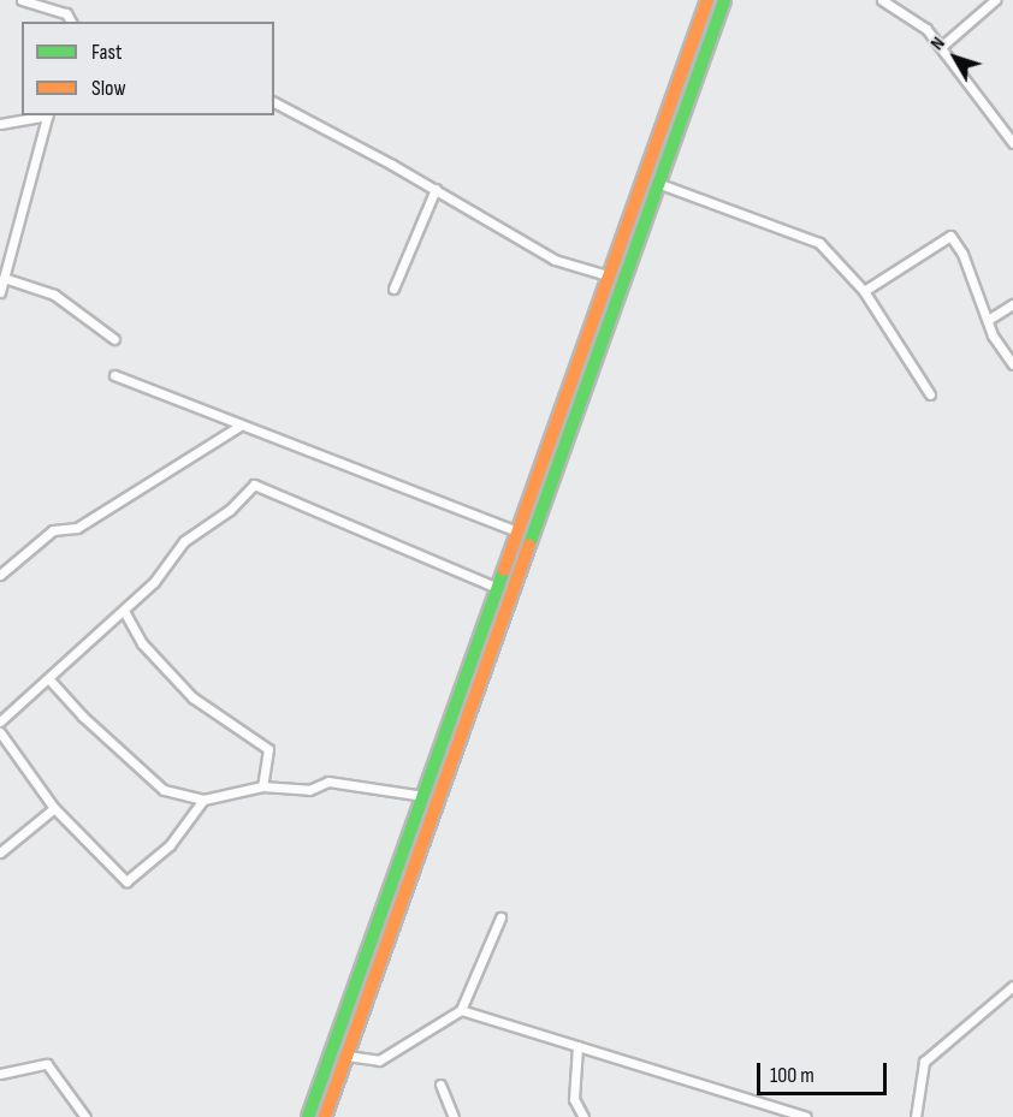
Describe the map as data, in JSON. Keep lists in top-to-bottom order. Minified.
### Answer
{"legend":["Fast","Slow"],"scale_bar":"100 m","north":"top left"}
